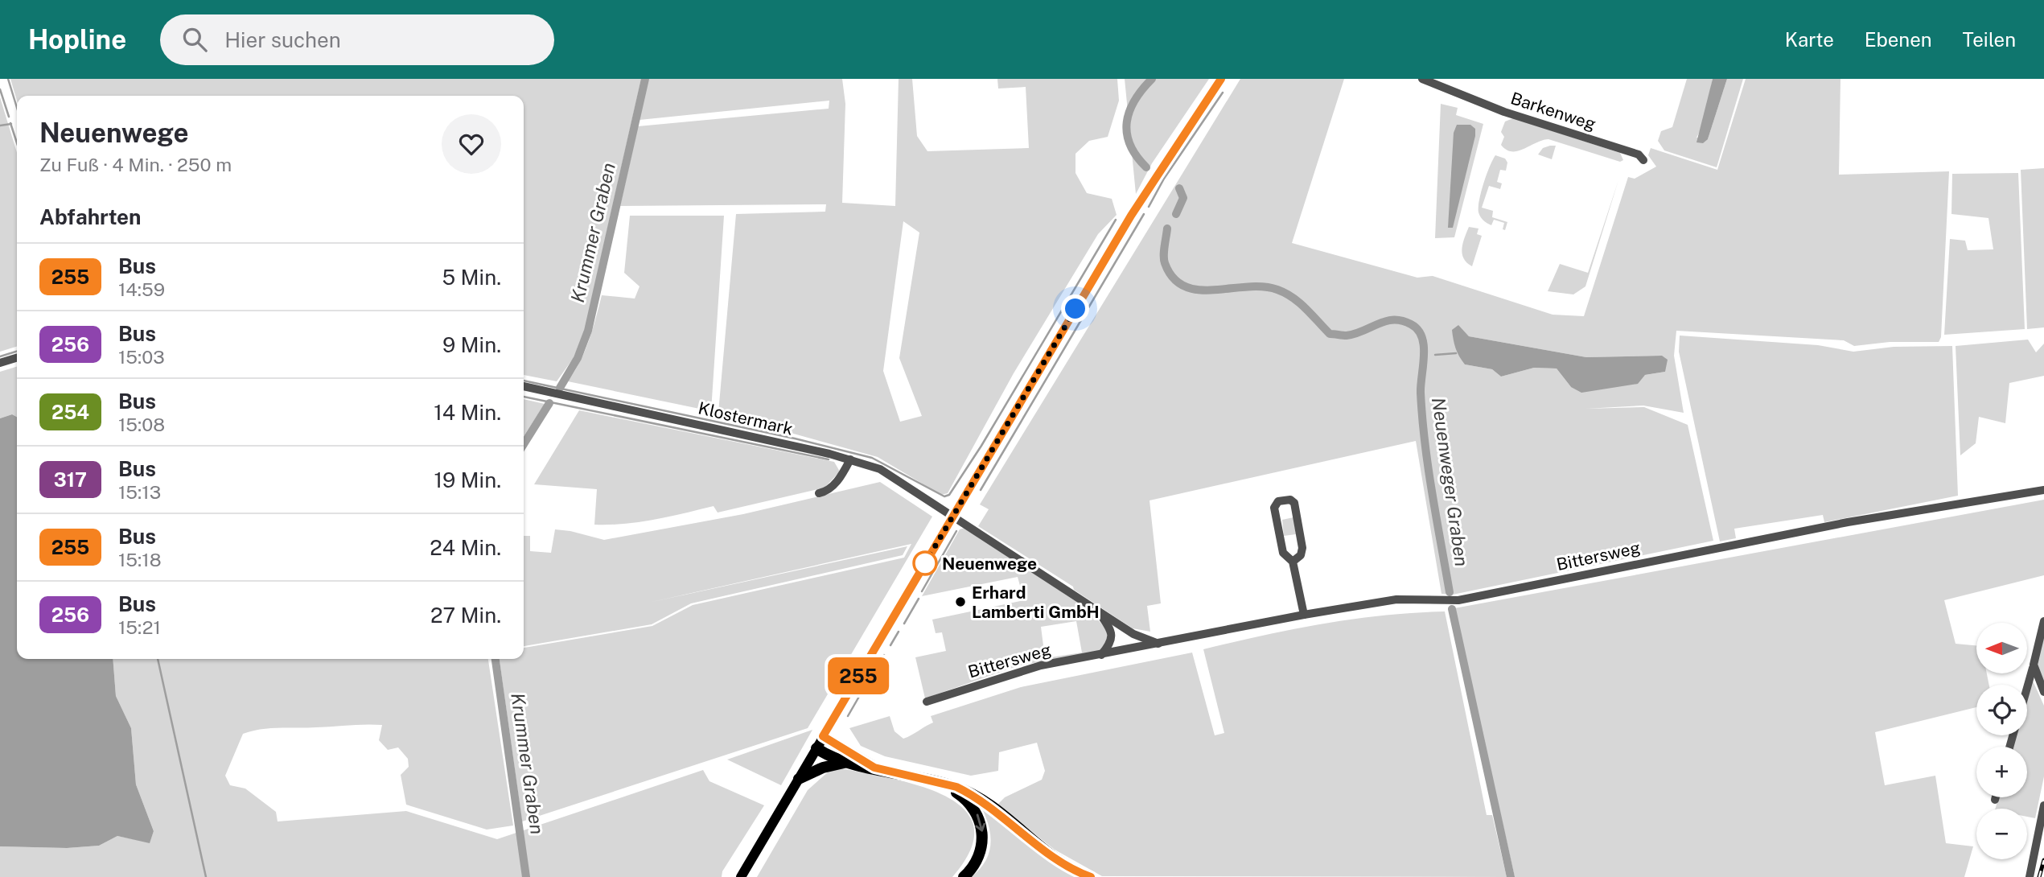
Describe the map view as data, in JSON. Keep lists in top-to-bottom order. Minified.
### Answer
{"streets":{"street":["Barkenweg","Klostermark","Bittersweg"]},"water":["Krummer Graben","Neuenweger Graben"],"places":["Neuenwege","Erhard Lamberti GmbH"],"lines":["bus line 255"],"north":"left","page":{"header":"Hopline","search":"Hier suchen","nav":["Karte","Ebenen","Teilen"],"on_map":"255","heading":[["Neuenwege","Zu Fuß · 4 Min. · 250 m"],"Abfahrten"],"list":[{"mark":"255","name":"Bus","note":"14:59","value":"5 Min."},{"mark":"256","name":"Bus","note":"15:03","value":"9 Min."},{"mark":"254","name":"Bus","note":"15:08","value":"14 Min."},{"mark":"317","name":"Bus","note":"15:13","value":"19 Min."},{"mark":"255","name":"Bus","note":"15:18","value":"24 Min."},{"mark":"256","name":"Bus","note":"15:21","value":"27 Min."}],"map_buttons":["+","−"]}}
